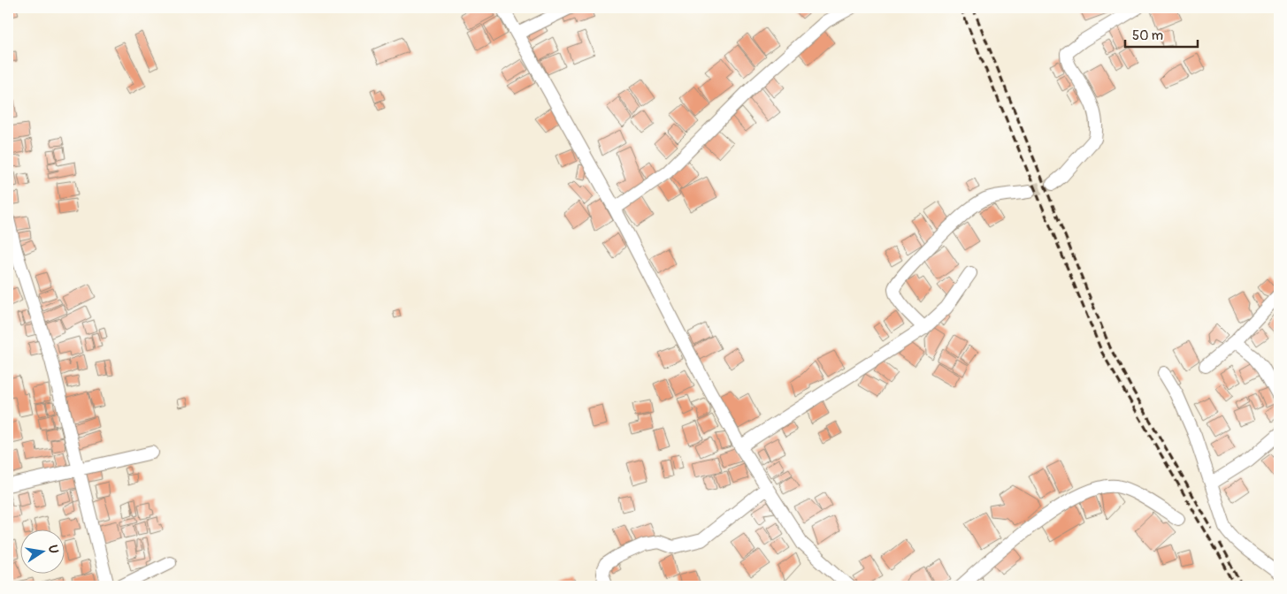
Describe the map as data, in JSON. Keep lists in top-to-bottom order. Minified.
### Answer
{"scale_bar":"50 m","north":"right"}
